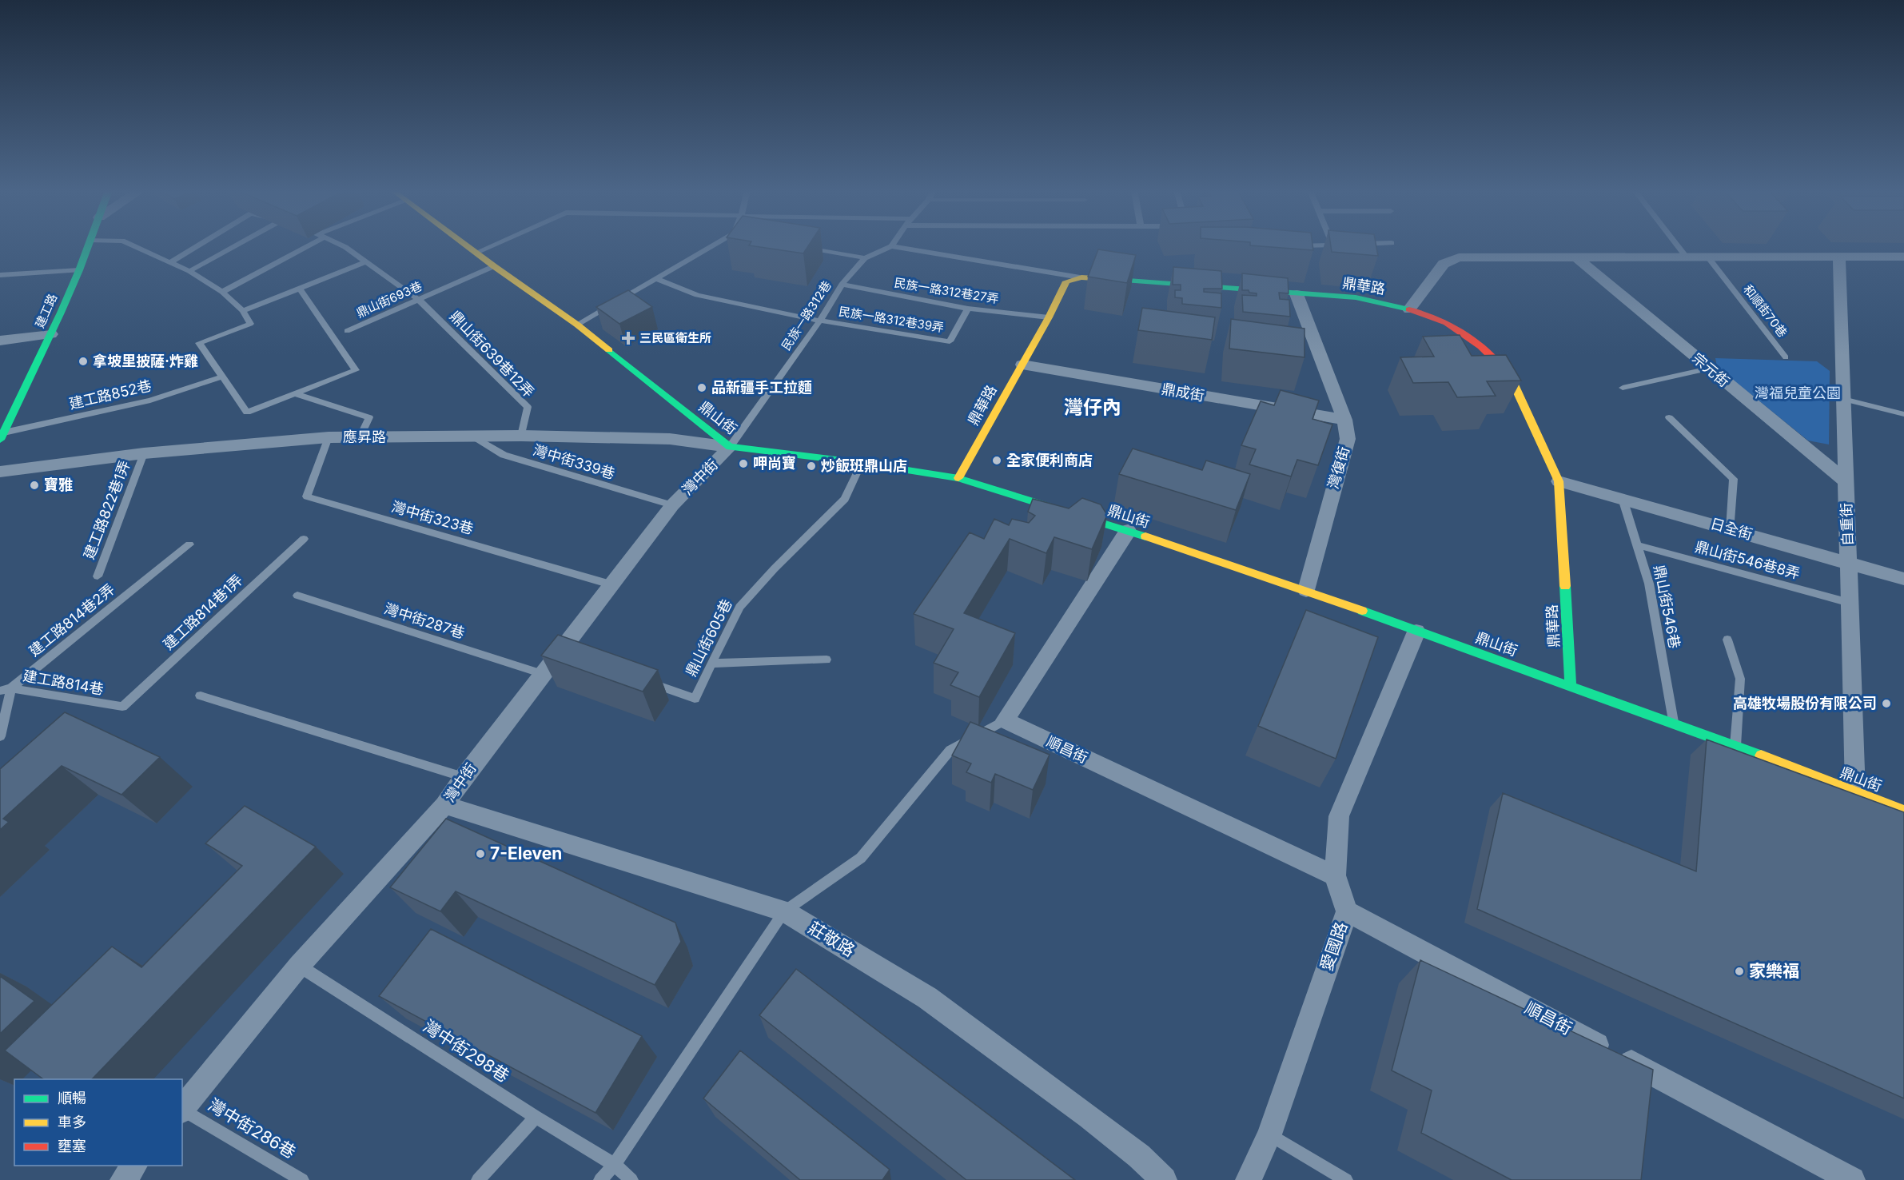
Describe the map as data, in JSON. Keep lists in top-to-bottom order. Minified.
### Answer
{"streets":{"street":["鼎華路","建工路","宗元街","鼎成街","鼎山街","應昇路","灣復街","灣中街","自重街","日全街","順昌街","莊敬路","愛國路"],"lane":["民族一路312巷27弄","鼎山街693巷","和順街70巷","民族一路312巷","民族一路312巷39弄","鼎山街639巷12弄","建工路852巷","灣中街339巷","建工路822巷1弄","灣中街323巷","鼎山街546巷8弄","鼎山街546巷","建工路814巷1弄","建工路814巷2弄","灣中街287巷","鼎山街605巷","建工路814巷","灣中街298巷","灣中街286巷"]},"crossings":[["鼎華路","民族一路312巷27弄"],["鼎華路","鼎成街"],["鼎華路","鼎山街"],["鼎華路","灣復街"],["鼎華路","日全街"],["民族一路312巷27弄","民族一路312巷"],["民族一路312巷27弄","民族一路312巷39弄"],["鼎山街693巷","鼎山街639巷12弄"],["鼎山街693巷","鼎山街"],["建工路","建工路852巷"],["民族一路312巷","民族一路312巷39弄"],["民族一路312巷","鼎山街"],["民族一路312巷","應昇路"],["民族一路312巷","灣中街"],["鼎山街639巷12弄","應昇路"],["宗元街","自重街"],["鼎成街","灣復街"],["鼎山街","應昇路"],["鼎山街","灣復街"],["鼎山街","灣中街"],["鼎山街","自重街"],["鼎山街","鼎山街546巷"],["鼎山街","鼎山街605巷"],["鼎山街","愛國路"],["應昇路","灣中街339巷"],["應昇路","灣中街"],["應昇路","建工路822巷1弄"],["應昇路","灣中街323巷"],["灣中街339巷","灣中街"],["灣中街","灣中街323巷"],["灣中街","灣中街287巷"],["灣中街","莊敬路"],["灣中街","灣中街298巷"],["灣中街","灣中街286巷"],["自重街","日全街"],["自重街","鼎山街546巷8弄"],["日全街","鼎山街546巷"],["鼎山街546巷8弄","鼎山街546巷"],["建工路814巷1弄","建工路814巷"],["建工路814巷2弄","建工路814巷"],["順昌街","愛國路"]],"districts":["灣仔內"],"parks":["灣福兒童公園"],"places":{"health":["三民區衛生所"],"other":["拿坡里披薩‧炸雞","品新疆手工拉麵","全家便利商店","呷尚寶","炒飯班鼎山店","寶雅","高雄牧場股份有限公司","7-Eleven","家樂福"]},"legend":["順暢","車多","壅塞"]}
